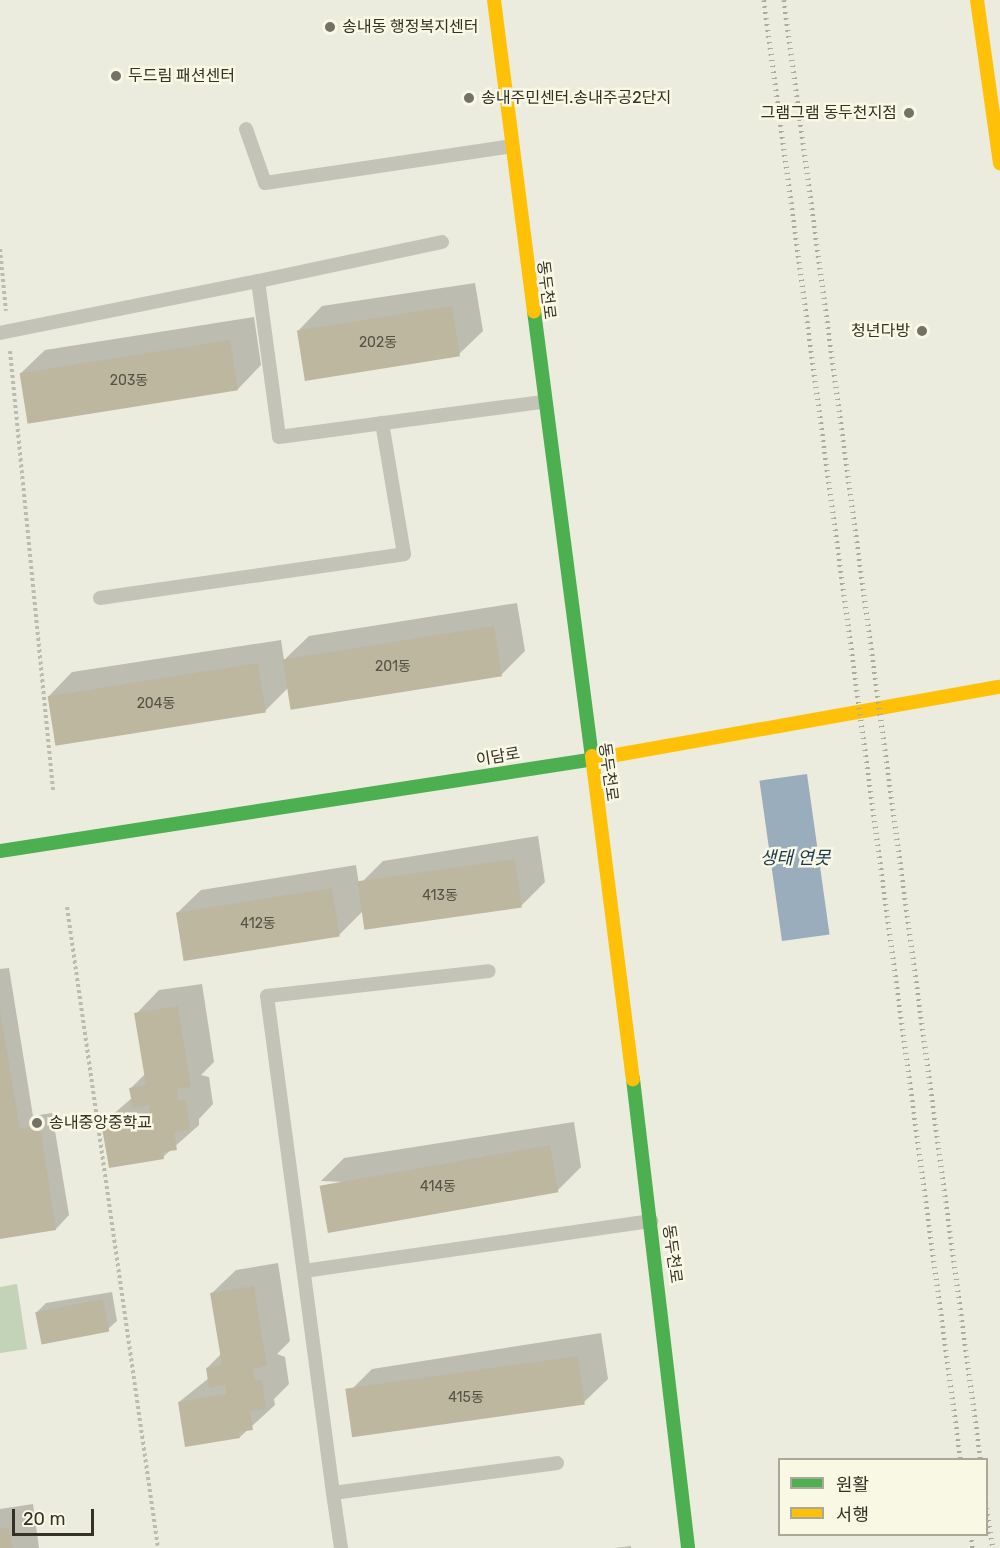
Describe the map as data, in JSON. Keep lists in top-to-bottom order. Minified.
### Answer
{"streets":{"street":["동두천로","이담로"]},"crossings":[["동두천로","이담로"]],"water":["생태 연못"],"places":["송내동 행정복지센터","두드림 패션센터","송내주민센터.송내주공2단지","그램그램 동두천지점","청년다방","송내중앙중학교"],"house_numbers":["202동","203동","201동","204동","413동","412동","414동","415동"],"legend":["원활","서행"],"scale_bar":"20 m"}
